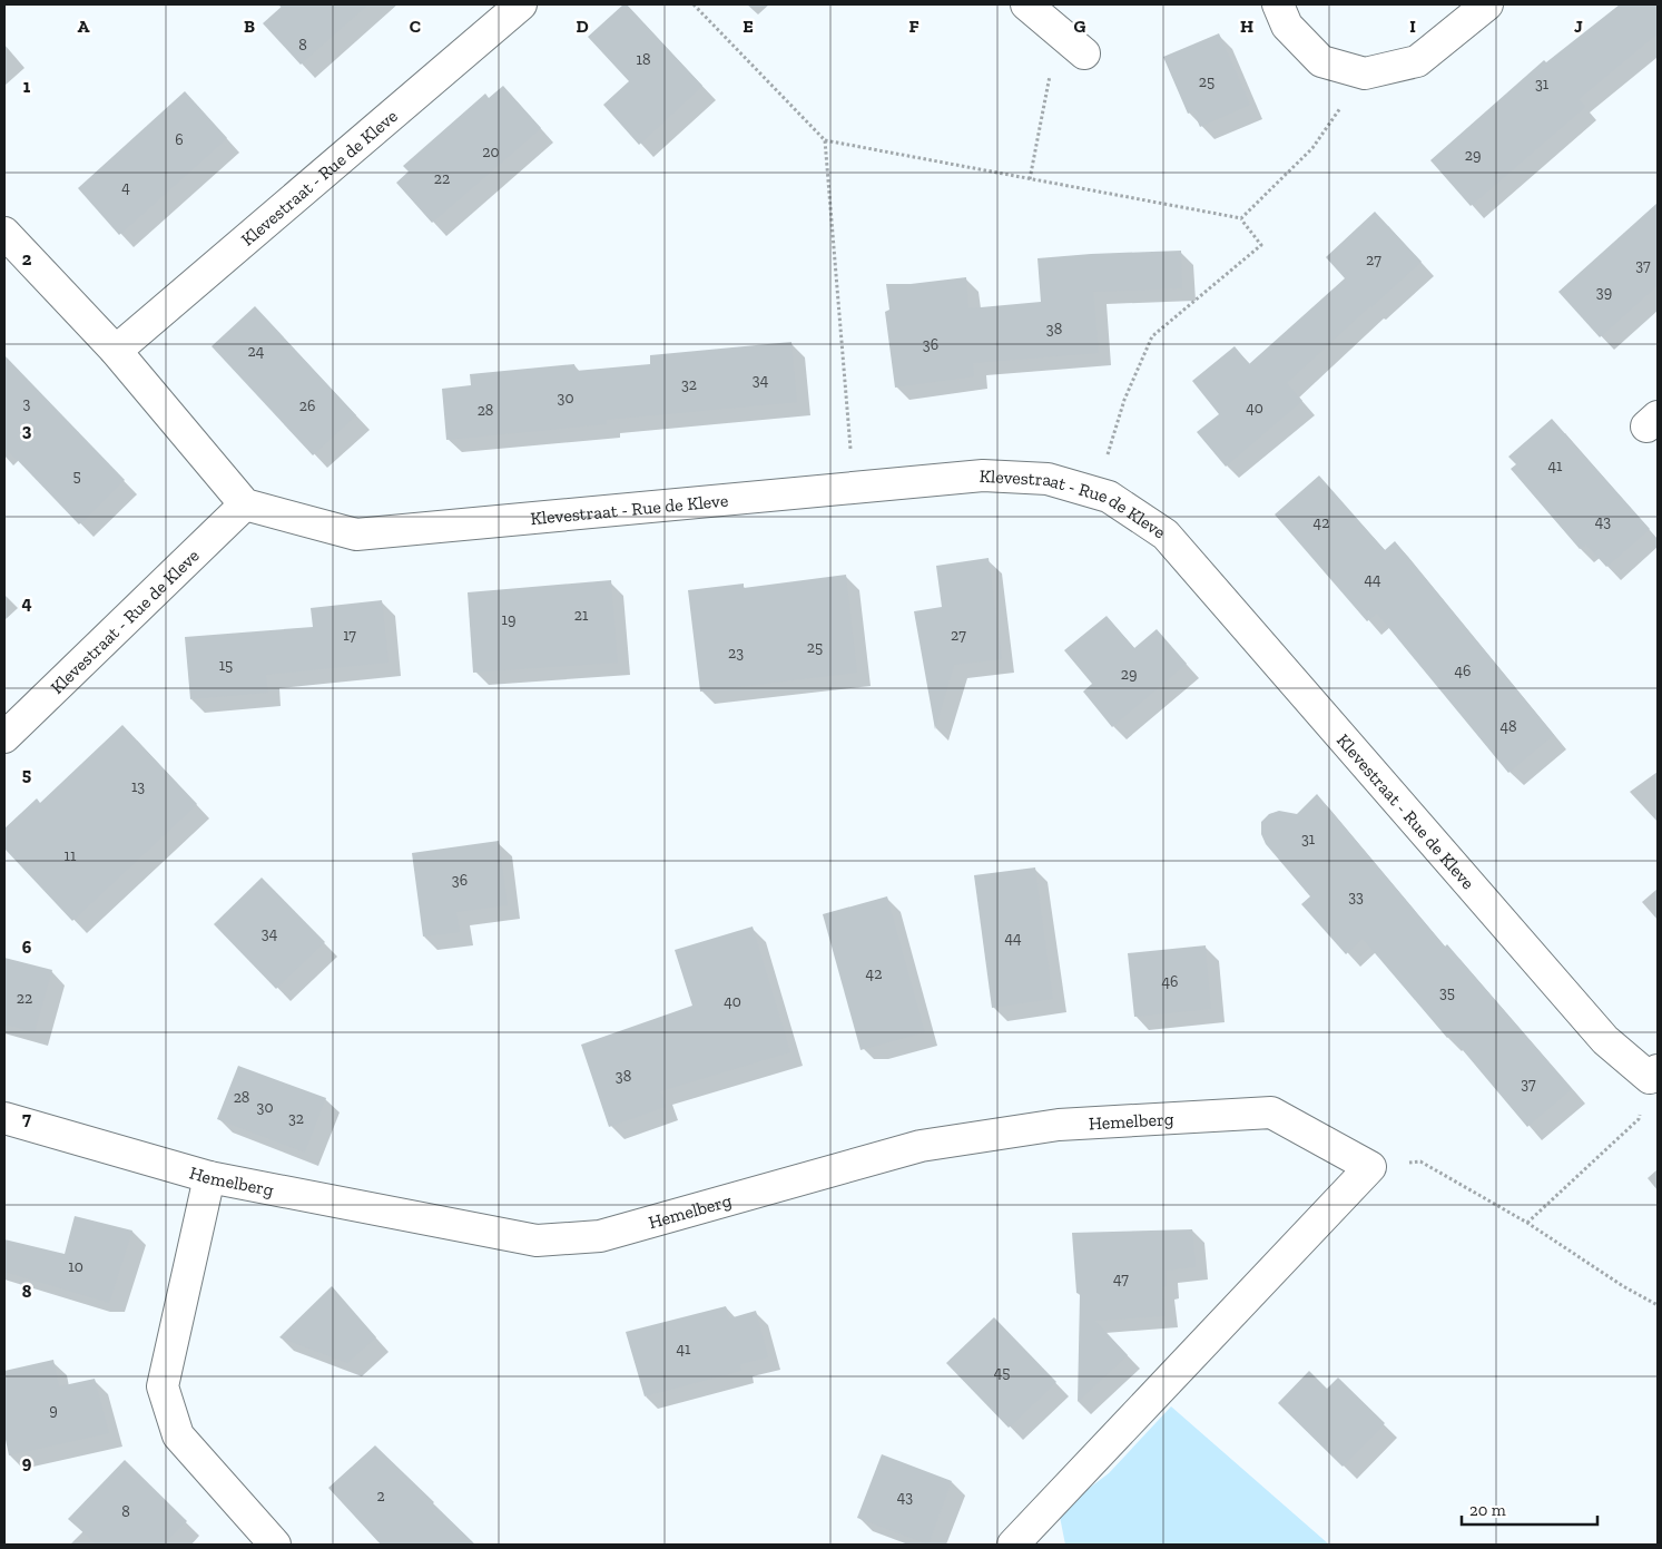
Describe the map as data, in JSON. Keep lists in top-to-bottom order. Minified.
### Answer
{"streets":{"street":["Klevestraat - Rue de Kleve","Hemelberg"]},"house_numbers":["8","18","25","31","6","20","29","22","4","27","37","39","38","36","24","34","32","30","3","26","40","28","41","5","43","42","44","21","19","17","27","25","23","15","46","29","48","13","31","11","36","33","34","44","42","46","35","22","40","38","37","28","30","32","10","47","41","45","9","2","43","8"],"scale_bar":"20 m","grid":{"columns":["A","B","C","D","E","F","G","H","I","J"],"rows":["1","2","3","4","5","6","7","8","9"]}}
